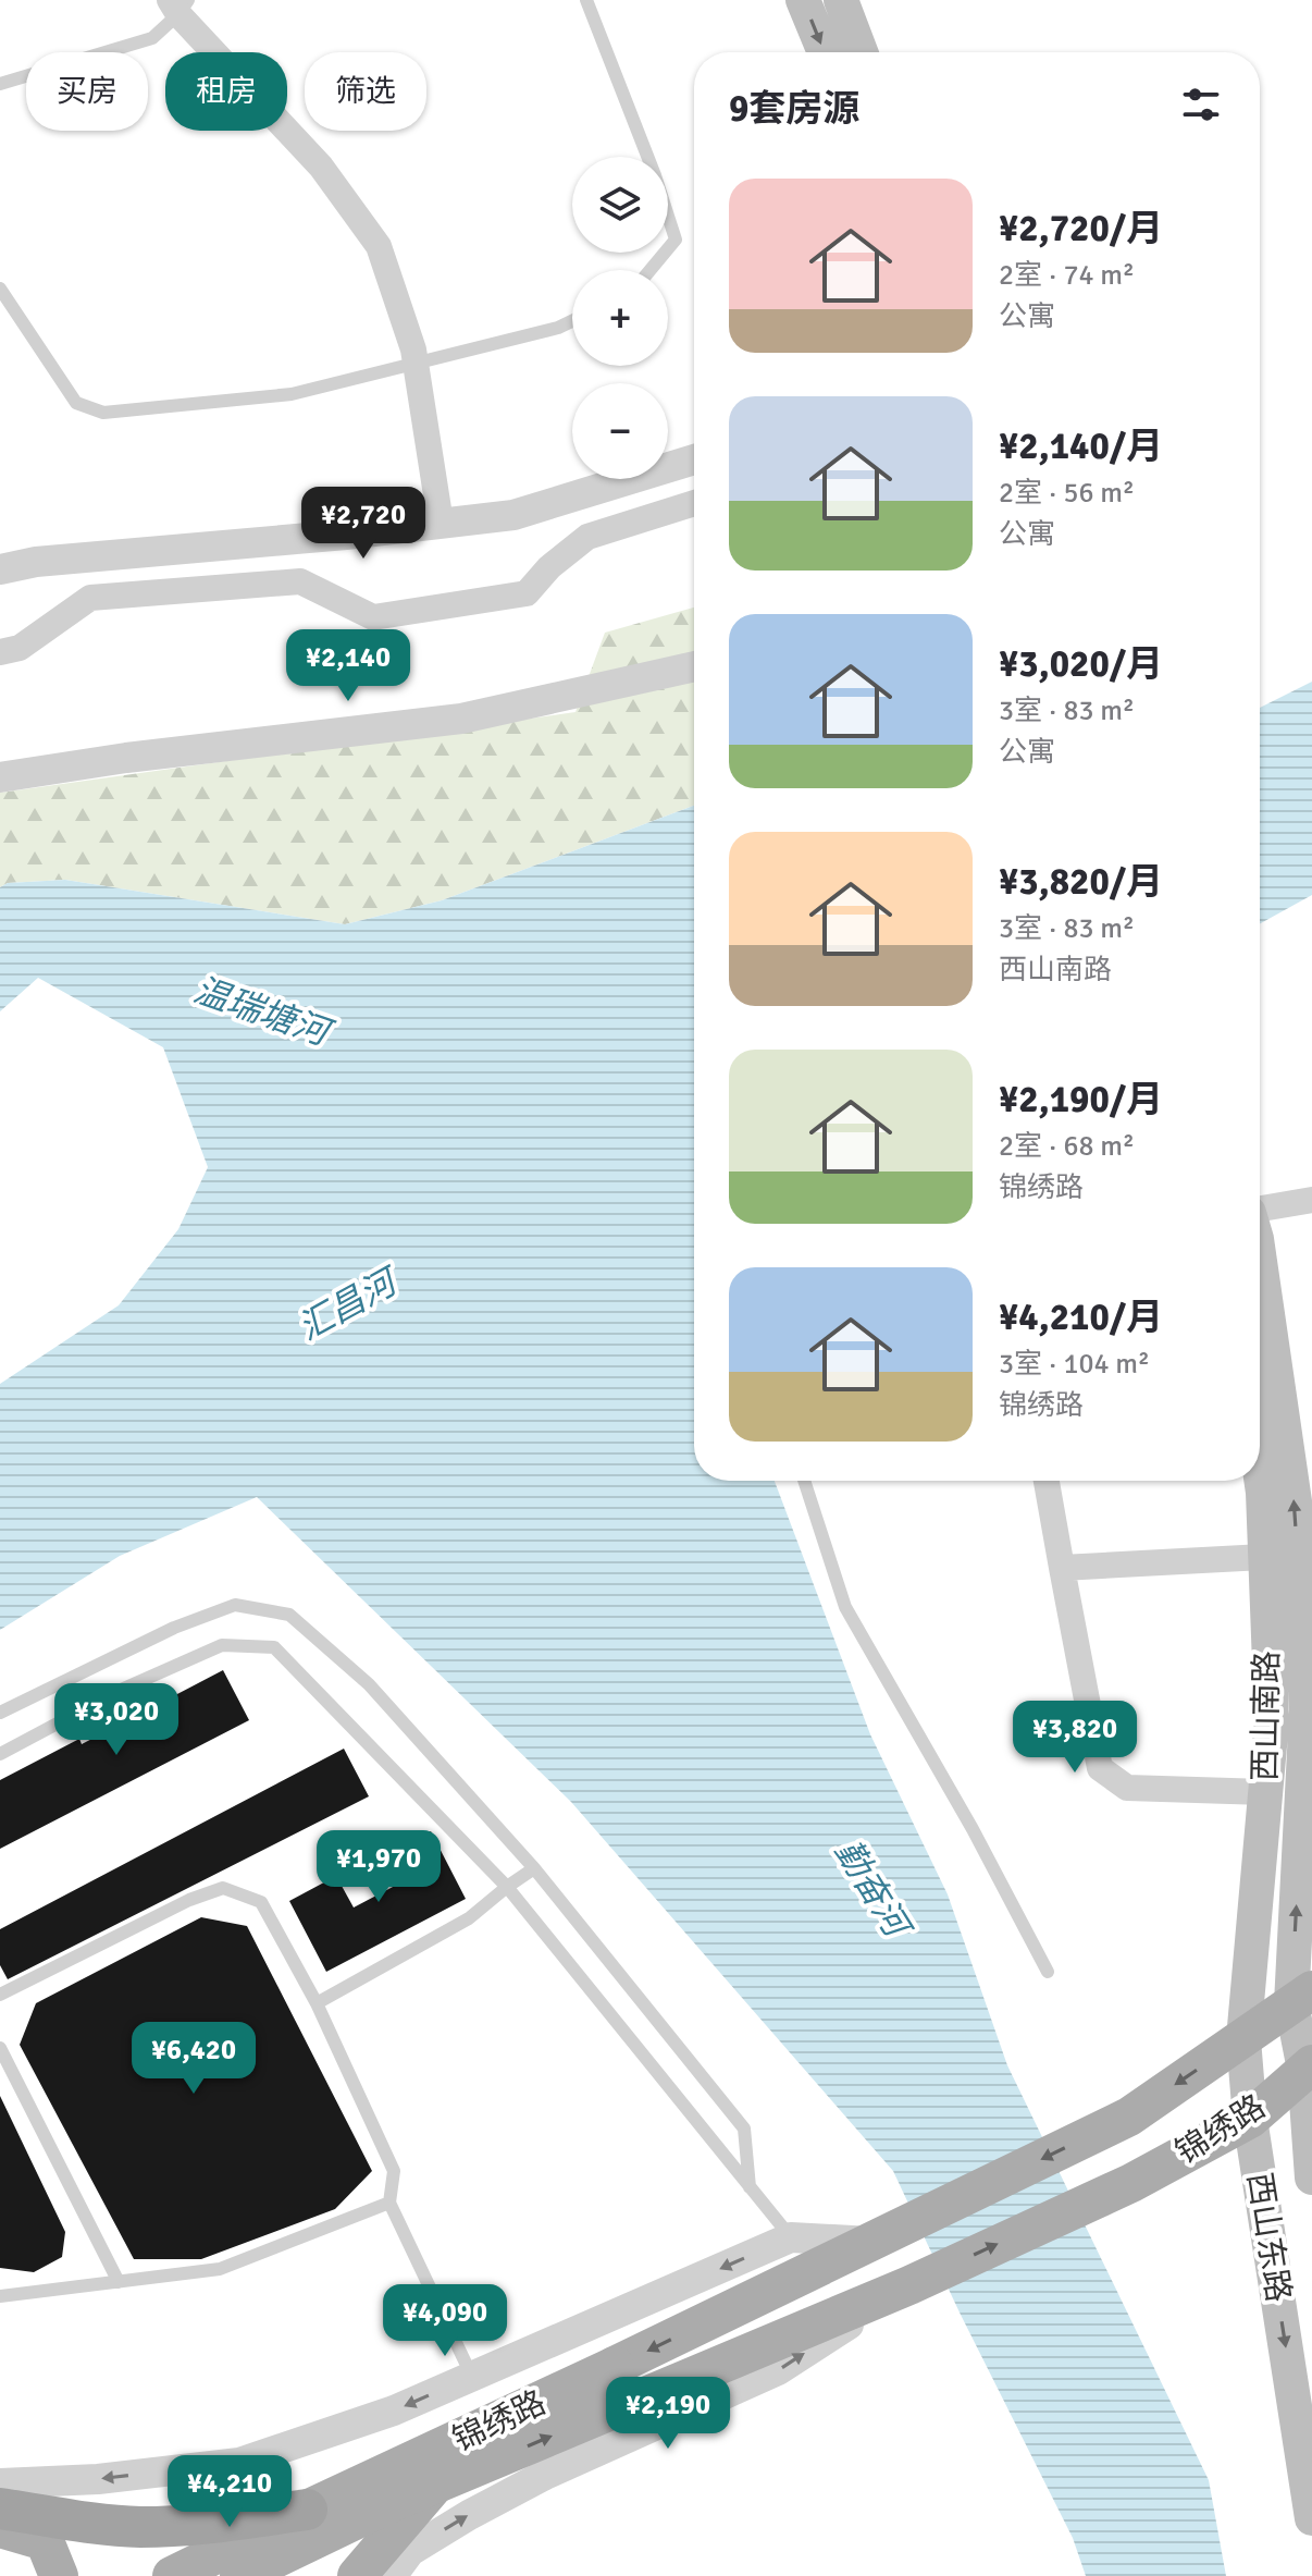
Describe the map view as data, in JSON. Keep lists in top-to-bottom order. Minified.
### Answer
{"streets":{"main road":["西山南路","锦绣路","西山东路"]},"crossings":[["西山南路","锦绣路"],["西山南路","西山东路"],["锦绣路","西山东路"]],"one_way":["西山东路"],"water":["温瑞塘河","汇昌河","勤奋河"],"page":{"chip":["买房","租房","筛选"],"heading":"9套房源","map_buttons":["+","−"],"list":[{"name":"¥2,720/月","note":"2室 · 74 m² · 公寓"},{"name":"¥2,140/月","note":"2室 · 56 m² · 公寓"},{"name":"¥3,020/月","note":"3室 · 83 m² · 公寓"},{"name":"¥3,820/月","note":"3室 · 83 m² · 西山南路"},{"name":"¥2,190/月","note":"2室 · 68 m² · 锦绣路"},{"name":"¥4,210/月","note":"3室 · 104 m² · 锦绣路"}],"price":["¥2,720","¥2,140","¥3,020","¥3,820","¥1,970","¥6,420","¥4,090","¥2,190","¥4,210"]}}
